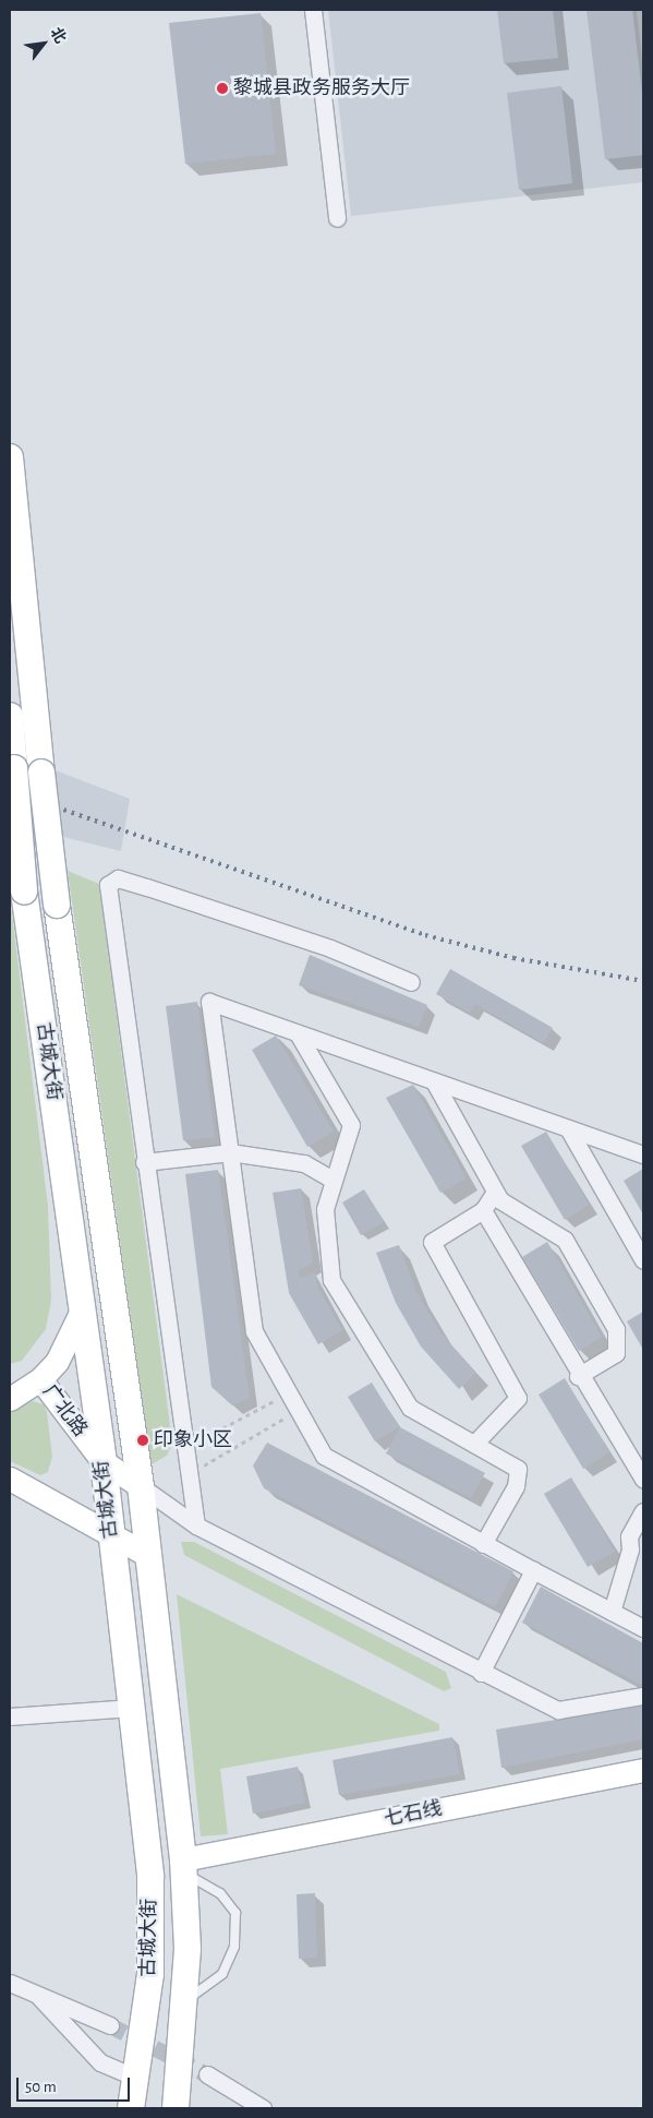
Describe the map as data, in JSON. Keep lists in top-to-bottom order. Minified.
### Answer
{"streets":{"main road":["古城大街"],"street":["广北路","七石线"]},"crossings":[["古城大街","广北路"],["古城大街","七石线"]],"places":["黎城县政务服务大厅","印象小区"],"scale_bar":"50 m","north":"top right"}
